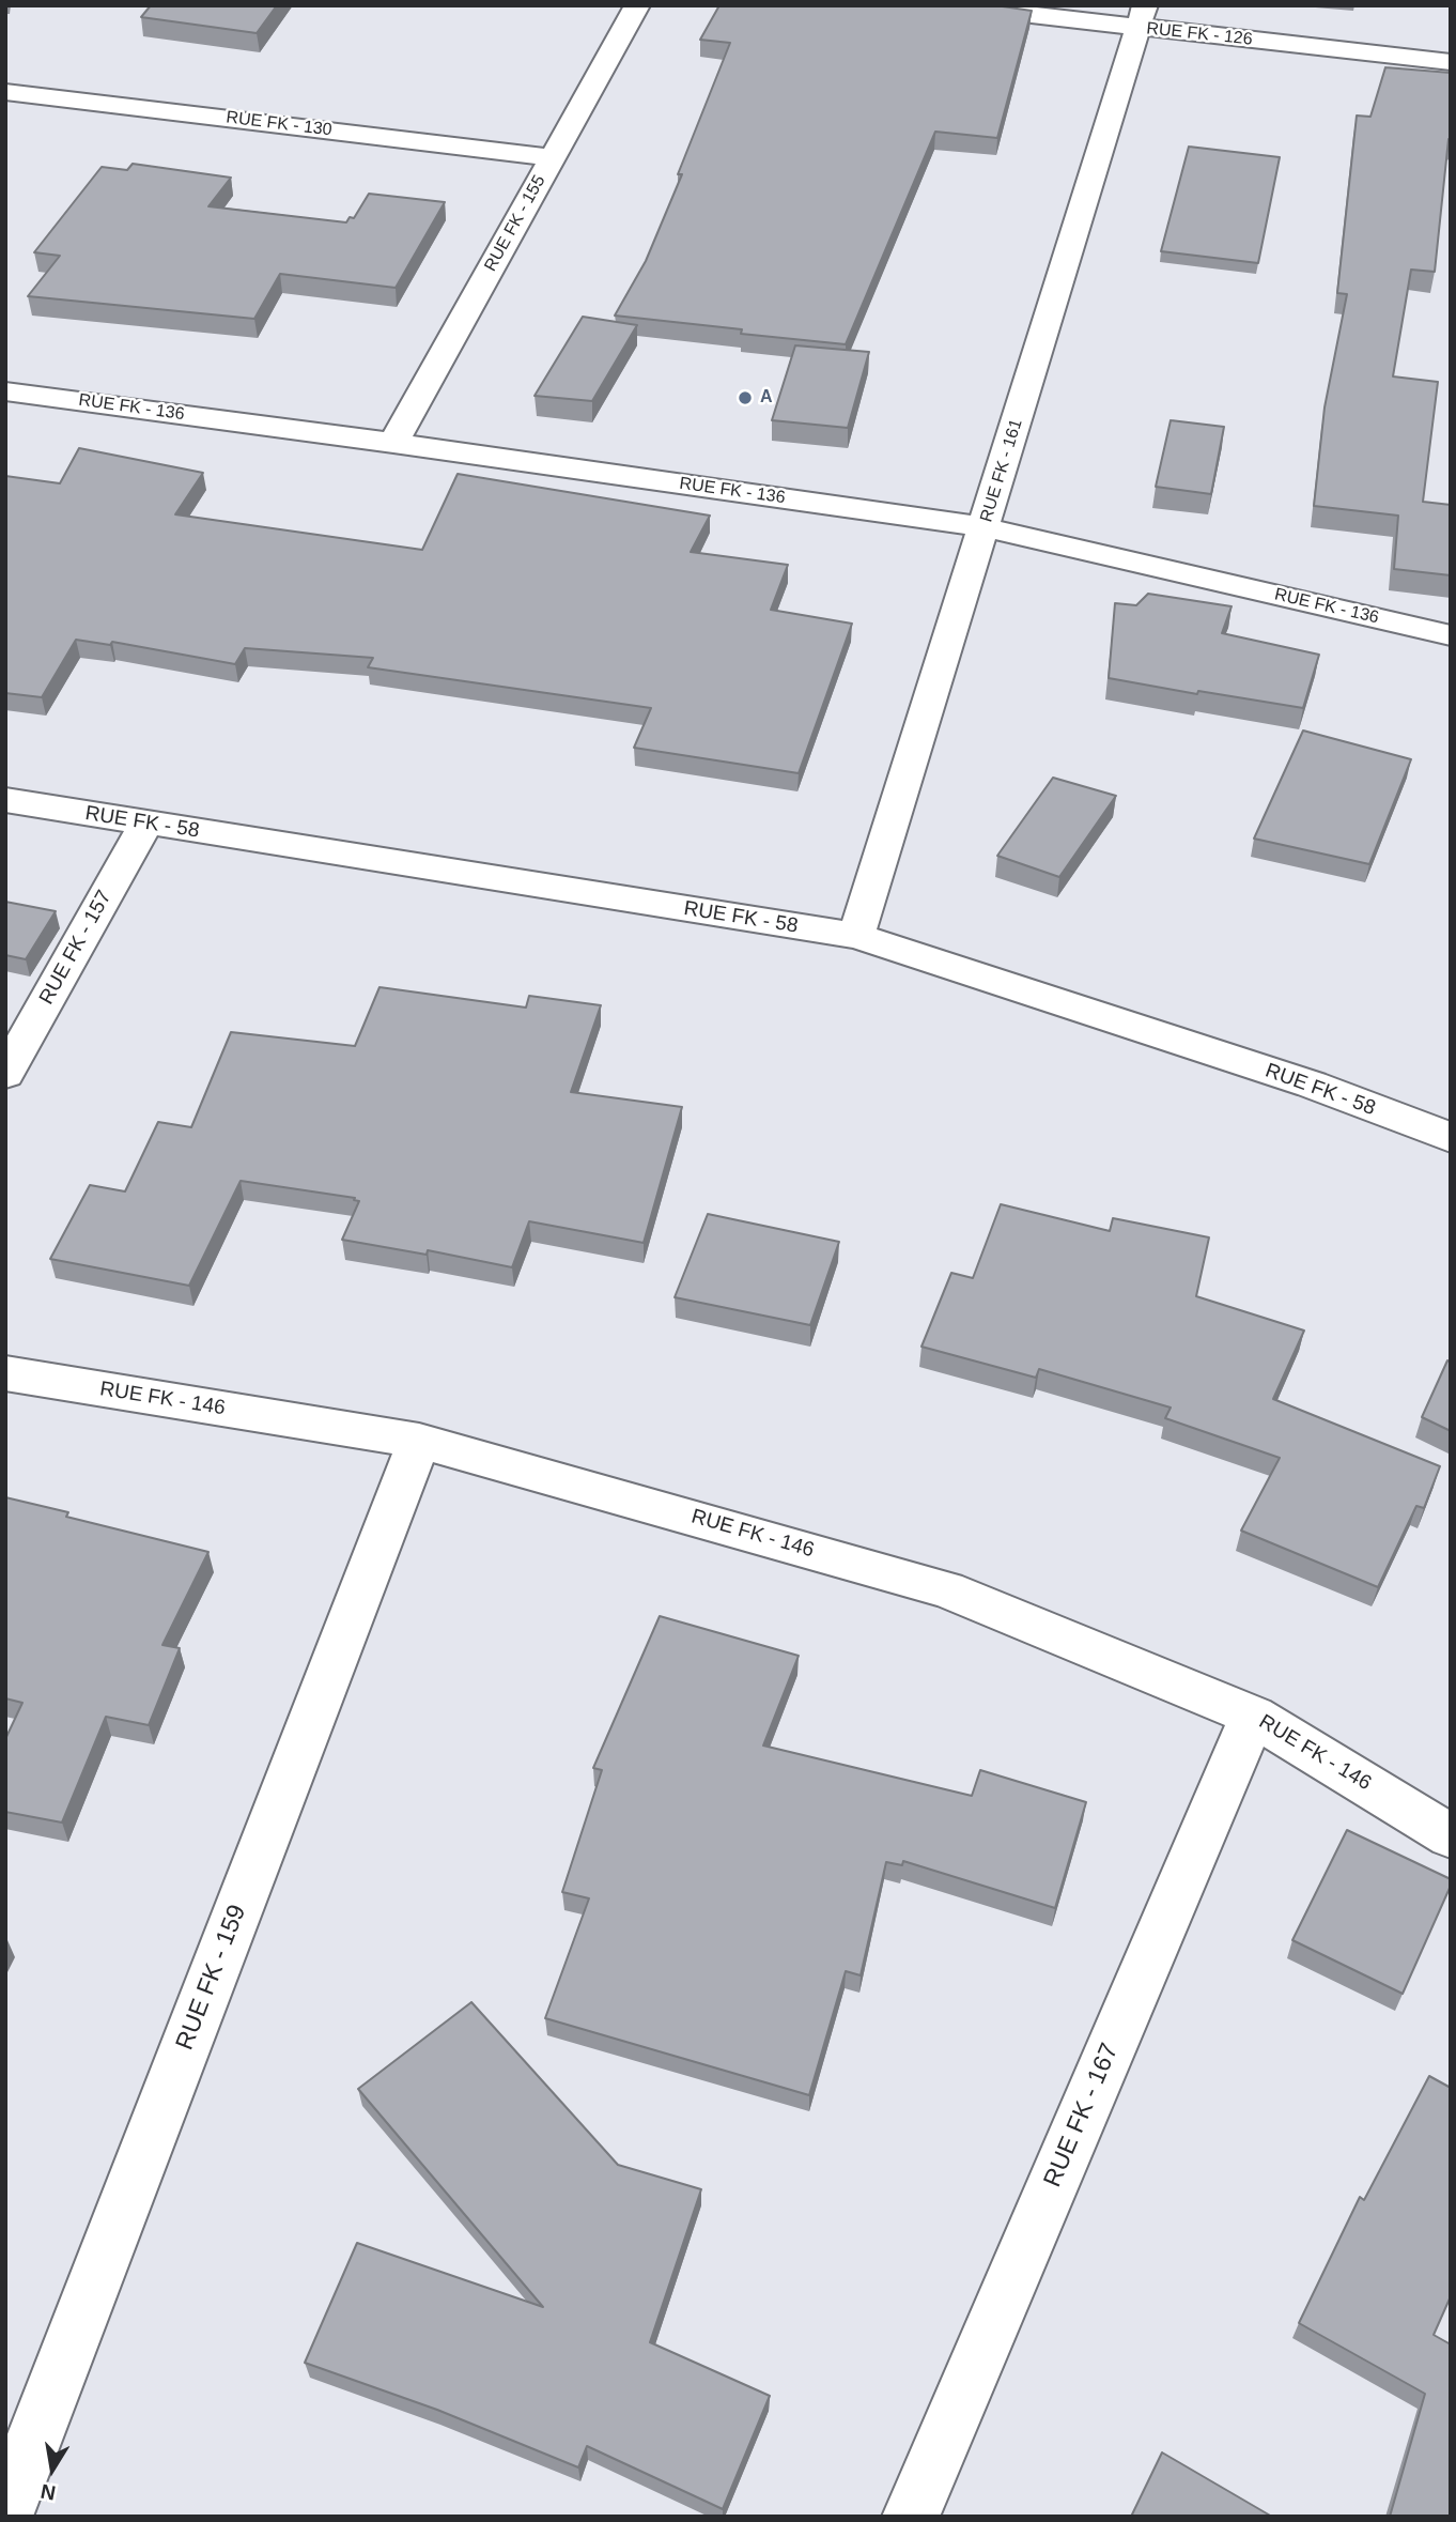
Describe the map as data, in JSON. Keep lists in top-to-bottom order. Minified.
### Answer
{"streets":{"street":["RUE FK - 126","RUE FK - 130","RUE FK - 155","RUE FK - 136","RUE FK - 161","RUE FK - 58","RUE FK - 157","RUE FK - 146","RUE FK - 159","RUE FK - 167"]},"crossings":[["RUE FK - 126","RUE FK - 161"],["RUE FK - 130","RUE FK - 155"],["RUE FK - 155","RUE FK - 136"],["RUE FK - 136","RUE FK - 161"],["RUE FK - 161","RUE FK - 58"],["RUE FK - 58","RUE FK - 157"],["RUE FK - 146","RUE FK - 159"],["RUE FK - 146","RUE FK - 167"]],"places":["A"],"north":"bottom"}
